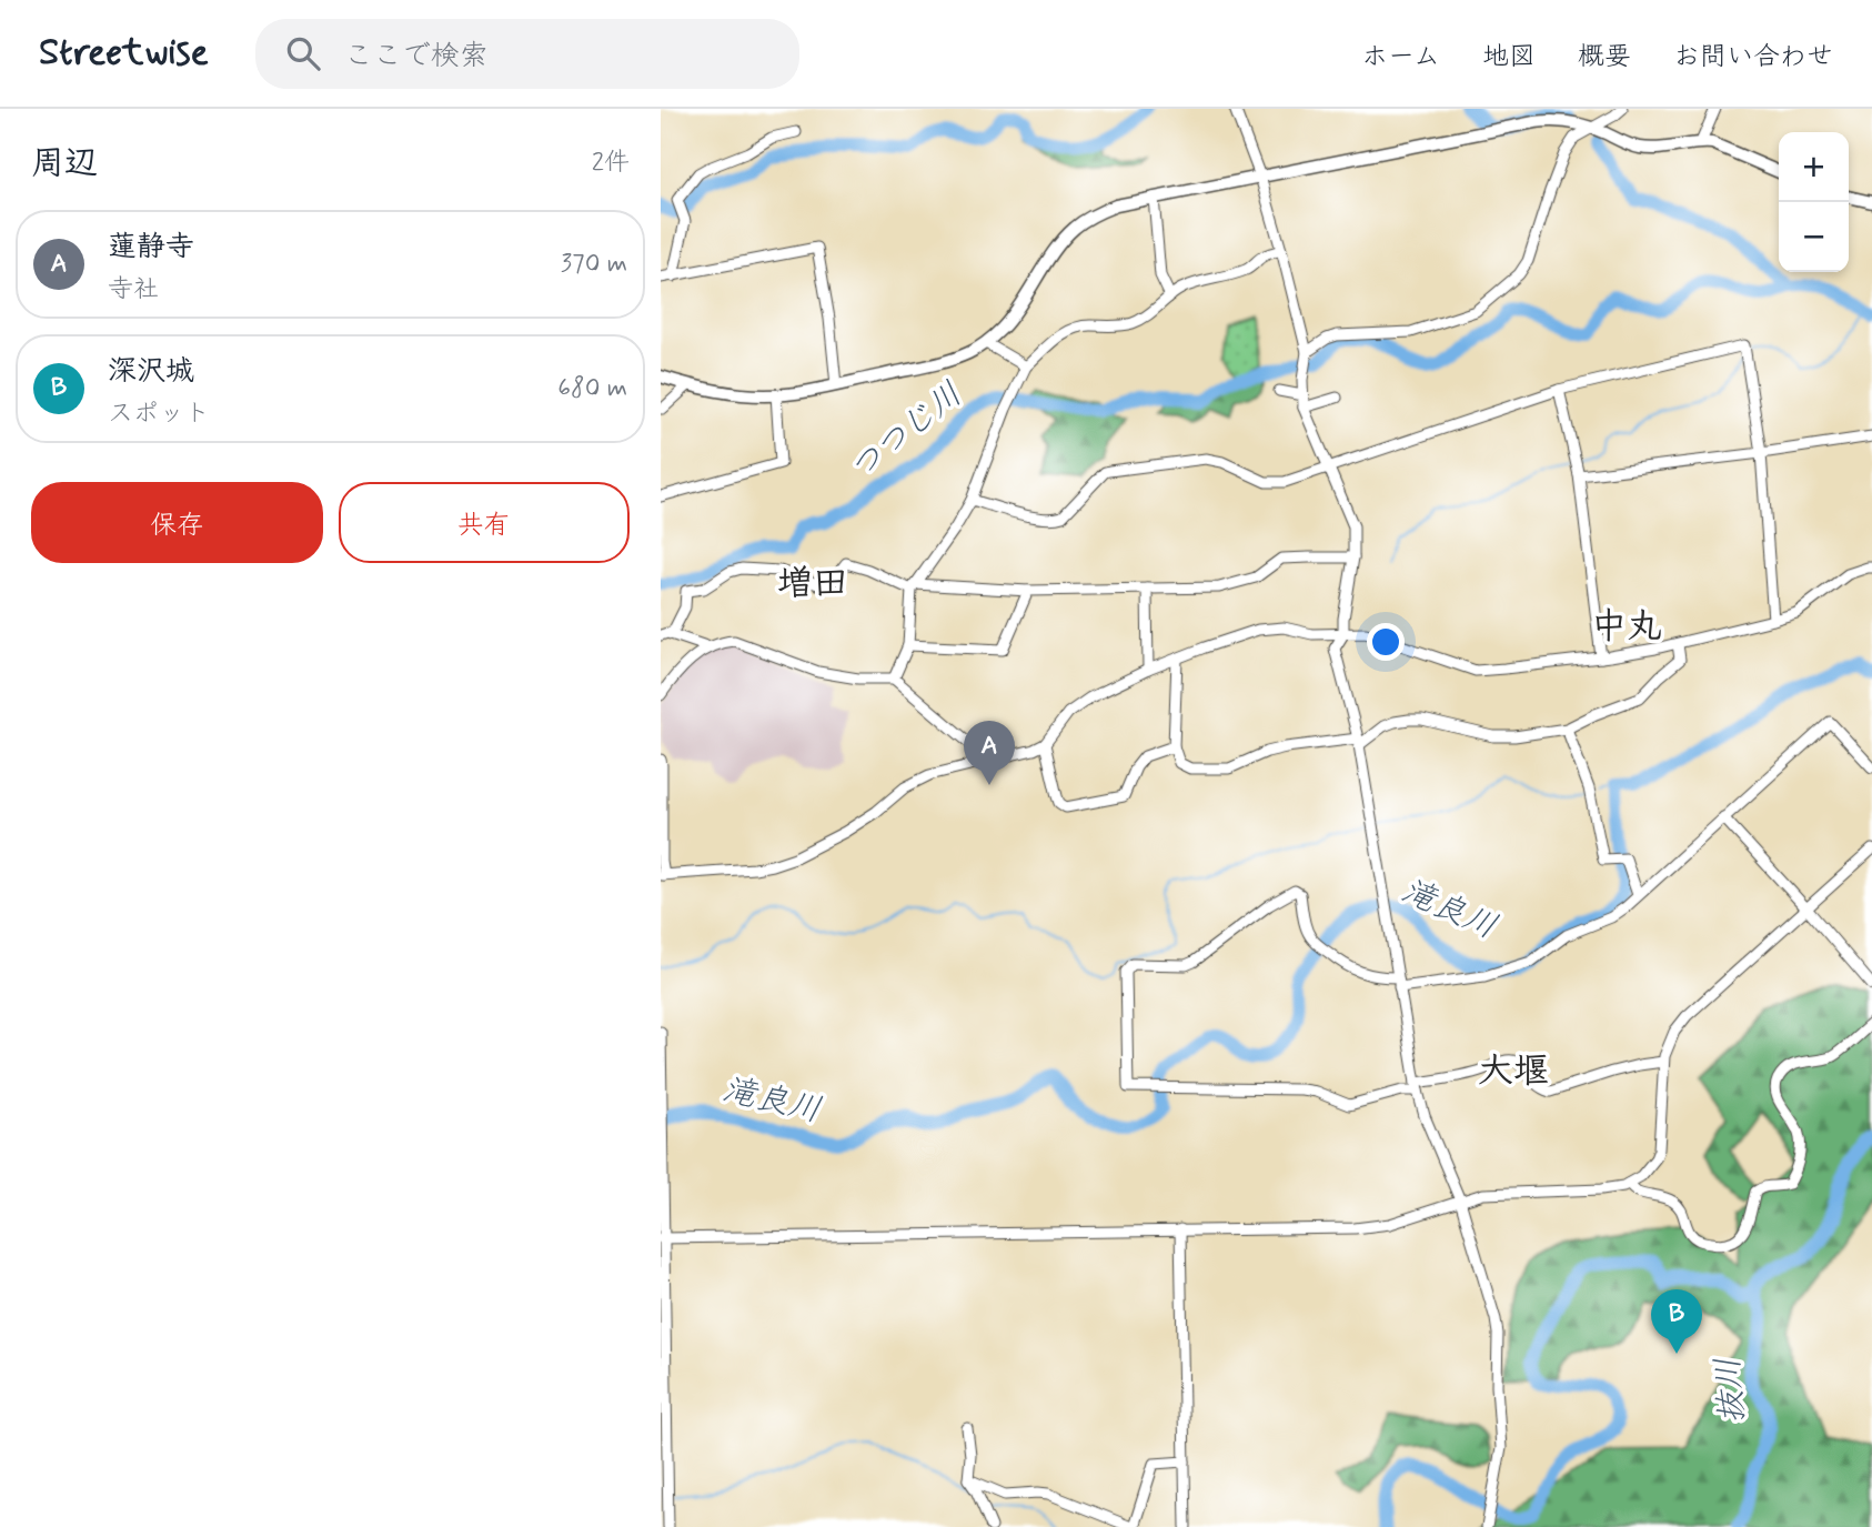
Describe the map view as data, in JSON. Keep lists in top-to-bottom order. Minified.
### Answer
{"districts":["増田","中丸","大堰"],"water":["つつじ川","滝良川","抜川"],"page":{"header":"Streetwise","search":"ここで検索","nav":["ホーム","地図","概要","お問い合わせ"],"heading":["周辺","2件"],"map_buttons":["+","−"],"list":[{"mark":"A","name":"蓮静寺","note":"寺社","value":"370 m"},{"mark":"B","name":"深沢城","note":"スポット","value":"680 m"}],"buttons":["保存","共有"],"pins":["A","B"]}}
